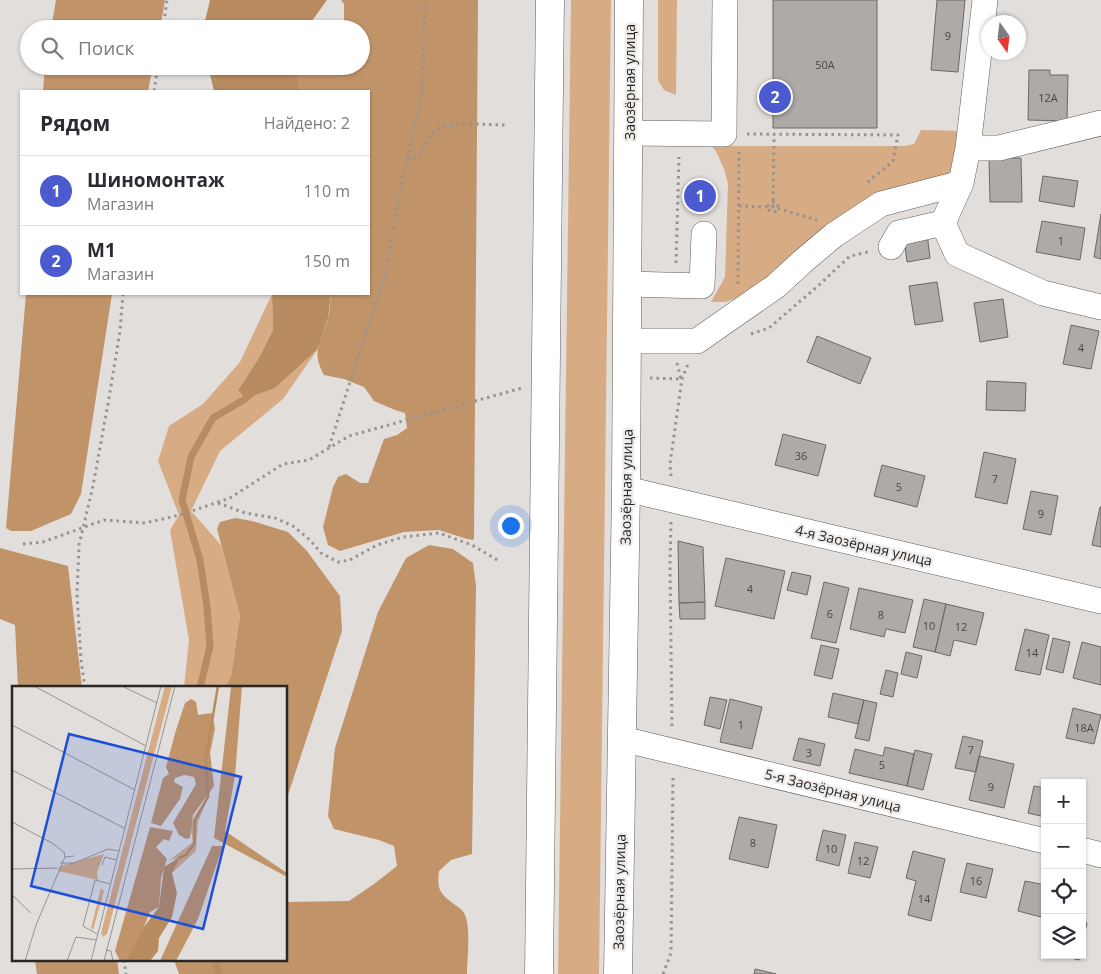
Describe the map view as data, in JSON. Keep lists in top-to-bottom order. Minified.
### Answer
{"streets":{"main road":["Заозёрная улица"],"street":["4-я Заозёрная улица","5-я Заозёрная улица"]},"crossings":[["Заозёрная улица","4-я Заозёрная улица"],["Заозёрная улица","5-я Заозёрная улица"]],"house_numbers":["9","50А","12А","1","4","36","7","5","9","4","6","8","10","12","14","1","18А","7","3","5","9","8","10","12","16","14"],"north":"bottom","page":{"search":"Поиск","pins":["2","1"],"heading":["Рядом","Найдено: 2"],"list":[{"mark":"1","name":"Шиномонтаж","note":"Магазин","value":"110 m"},{"mark":"2","name":"М1","note":"Магазин","value":"150 m"}],"map_buttons":["+","−"]}}
